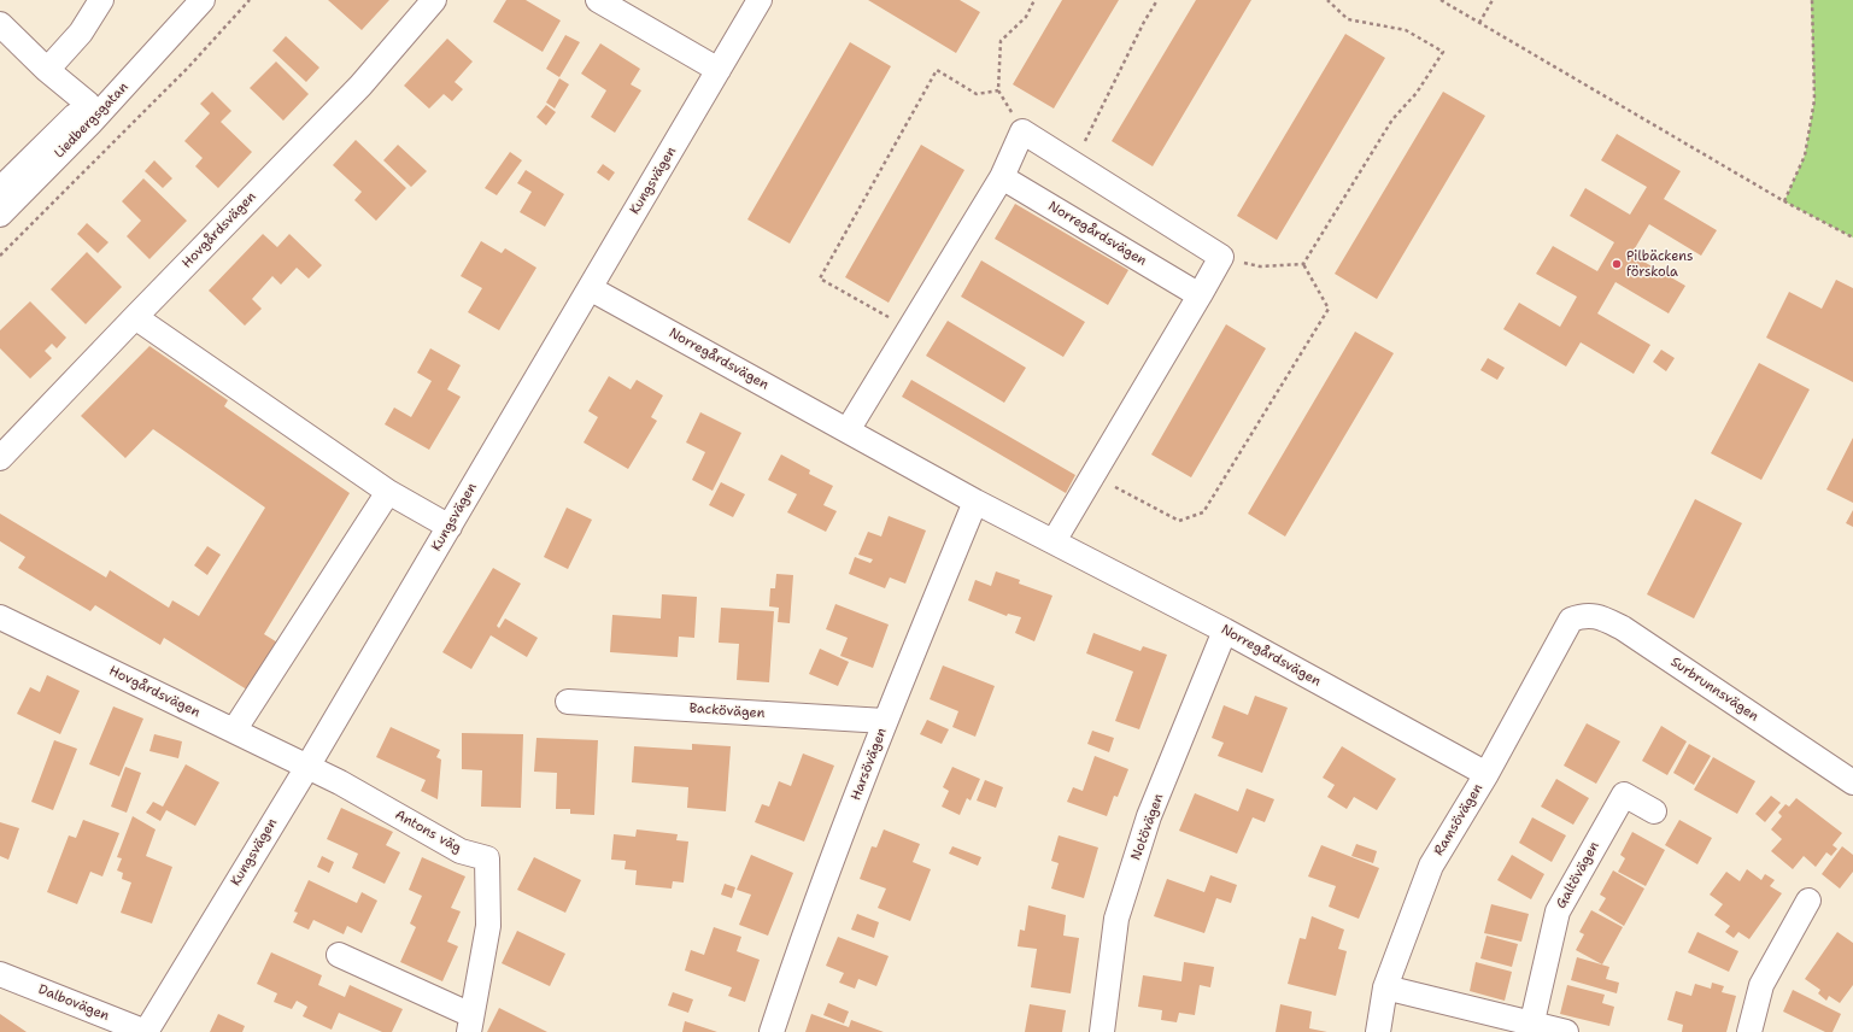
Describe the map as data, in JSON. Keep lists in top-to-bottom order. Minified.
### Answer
{"streets":{"street":["Liedbergsgatan","Kungsvägen","Hovgårdsvägen","Norregårdsvägen","Surbrunnsvägen","Backövägen","Harsövägen","Ramsövägen","Notövägen","Antons väg","Galtövägen","Dalbovägen"]},"crossings":[["Kungsvägen","Hovgårdsvägen"],["Kungsvägen","Norregårdsvägen"],["Kungsvägen","Antons väg"],["Kungsvägen","Dalbovägen"],["Hovgårdsvägen","Antons väg"],["Norregårdsvägen","Harsövägen"],["Norregårdsvägen","Ramsövägen"],["Norregårdsvägen","Notövägen"],["Surbrunnsvägen","Ramsövägen"],["Backövägen","Harsövägen"]],"places":["Pilbäckens förskola"]}
